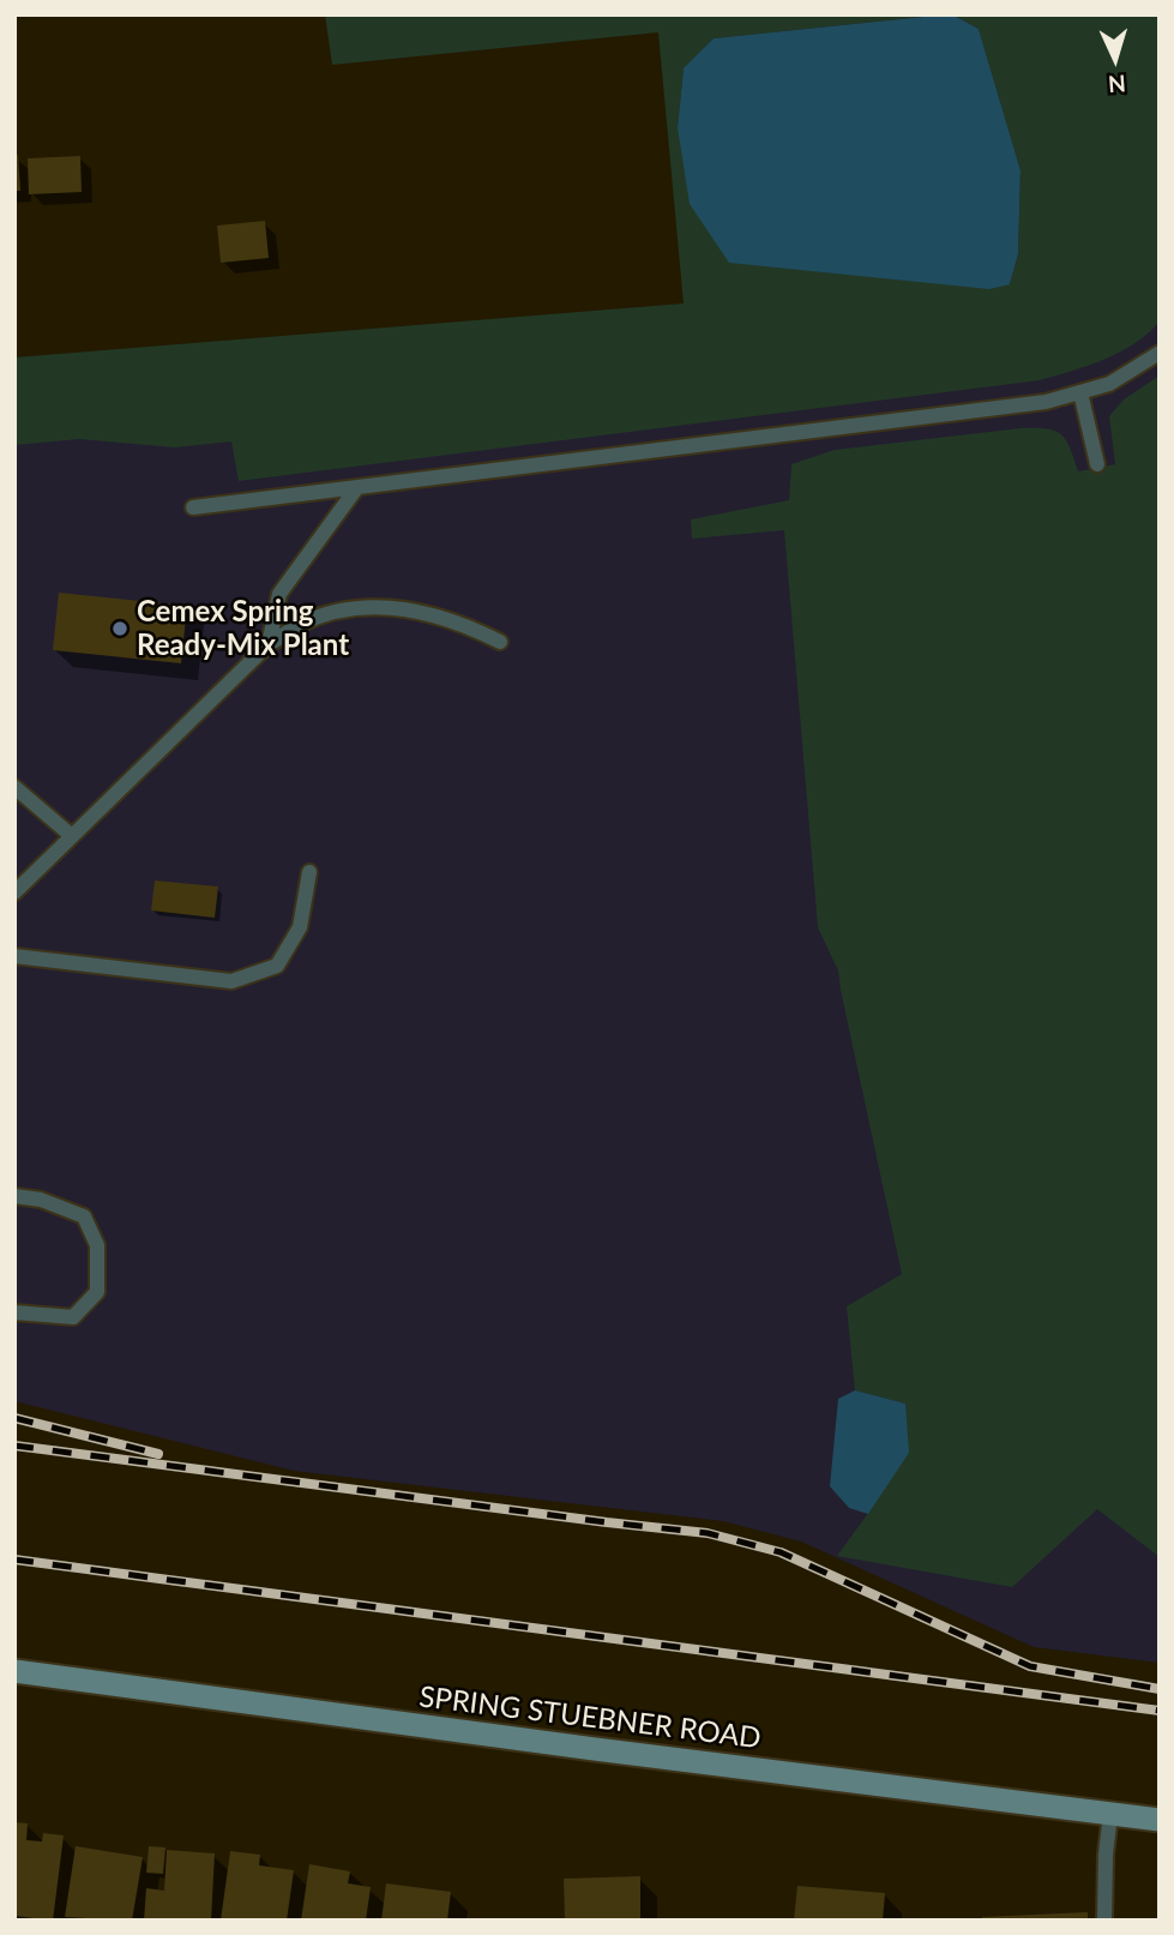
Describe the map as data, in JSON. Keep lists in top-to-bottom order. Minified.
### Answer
{"streets":{"main road":["SPRING STUEBNER ROAD"]},"places":["Cemex Spring Ready-Mix Plant"],"north":"bottom"}
